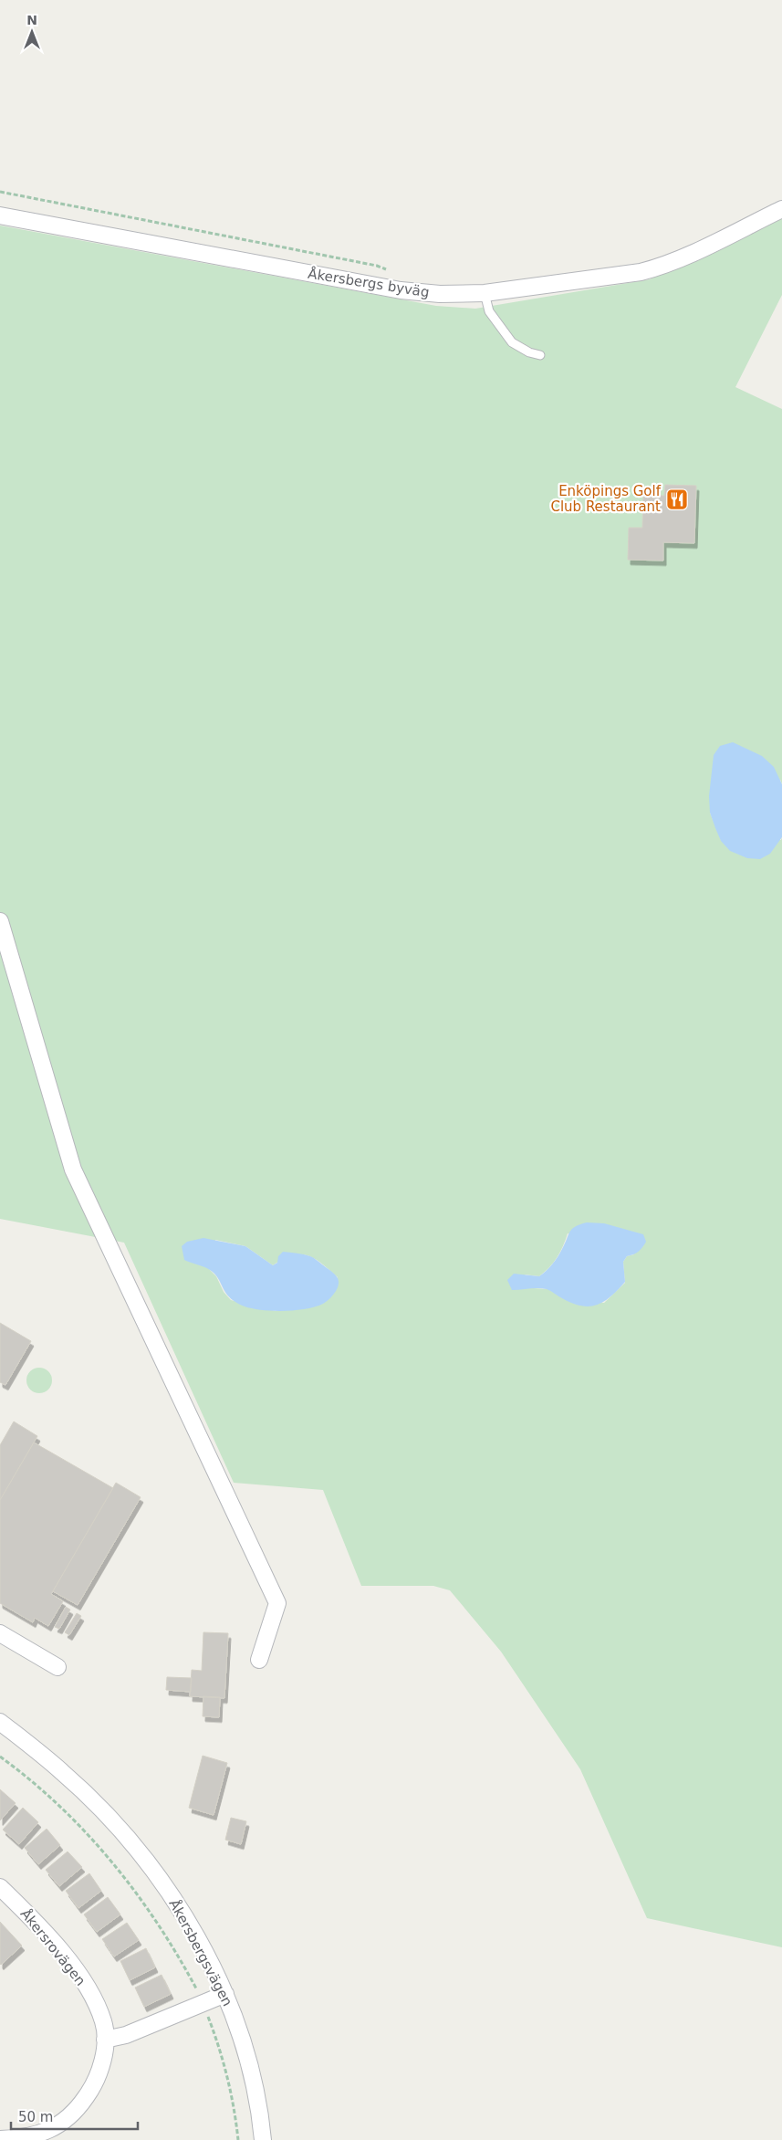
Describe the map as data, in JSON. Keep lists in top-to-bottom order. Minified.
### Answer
{"streets":{"street":["Åkersbergs byväg","Åkersrovägen","Åkersbergsvägen"]},"places":{"restaurant":["Enköpings Golf Club Restaurant"]},"scale_bar":"50 m","north":"top"}
